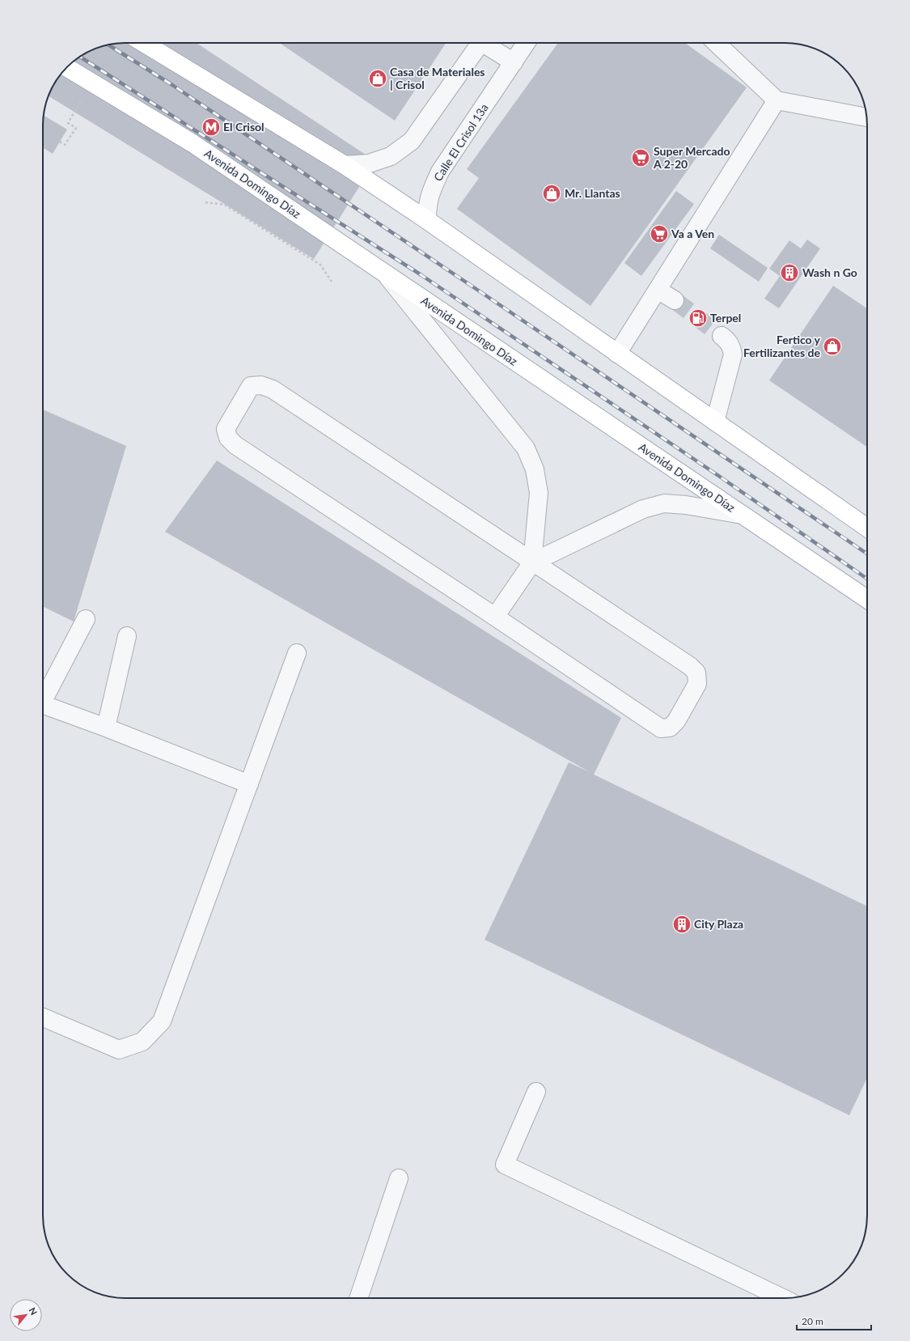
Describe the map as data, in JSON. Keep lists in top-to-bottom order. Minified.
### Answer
{"streets":{"main road":["Avenida Domingo Díaz"],"street":["Calle El Crisol 13a"]},"places":{"shop":["Casa de Materiales | Crisol","Mr. Llantas","Fertico y Fertilizantes de"],"metro station":["El Crisol"],"supermarket":["Super Mercado A 2-20","Va a Ven"],"building":["Wash n Go","City Plaza"],"fuel station":["Terpel"]},"scale_bar":"20 m","north":"top right"}
